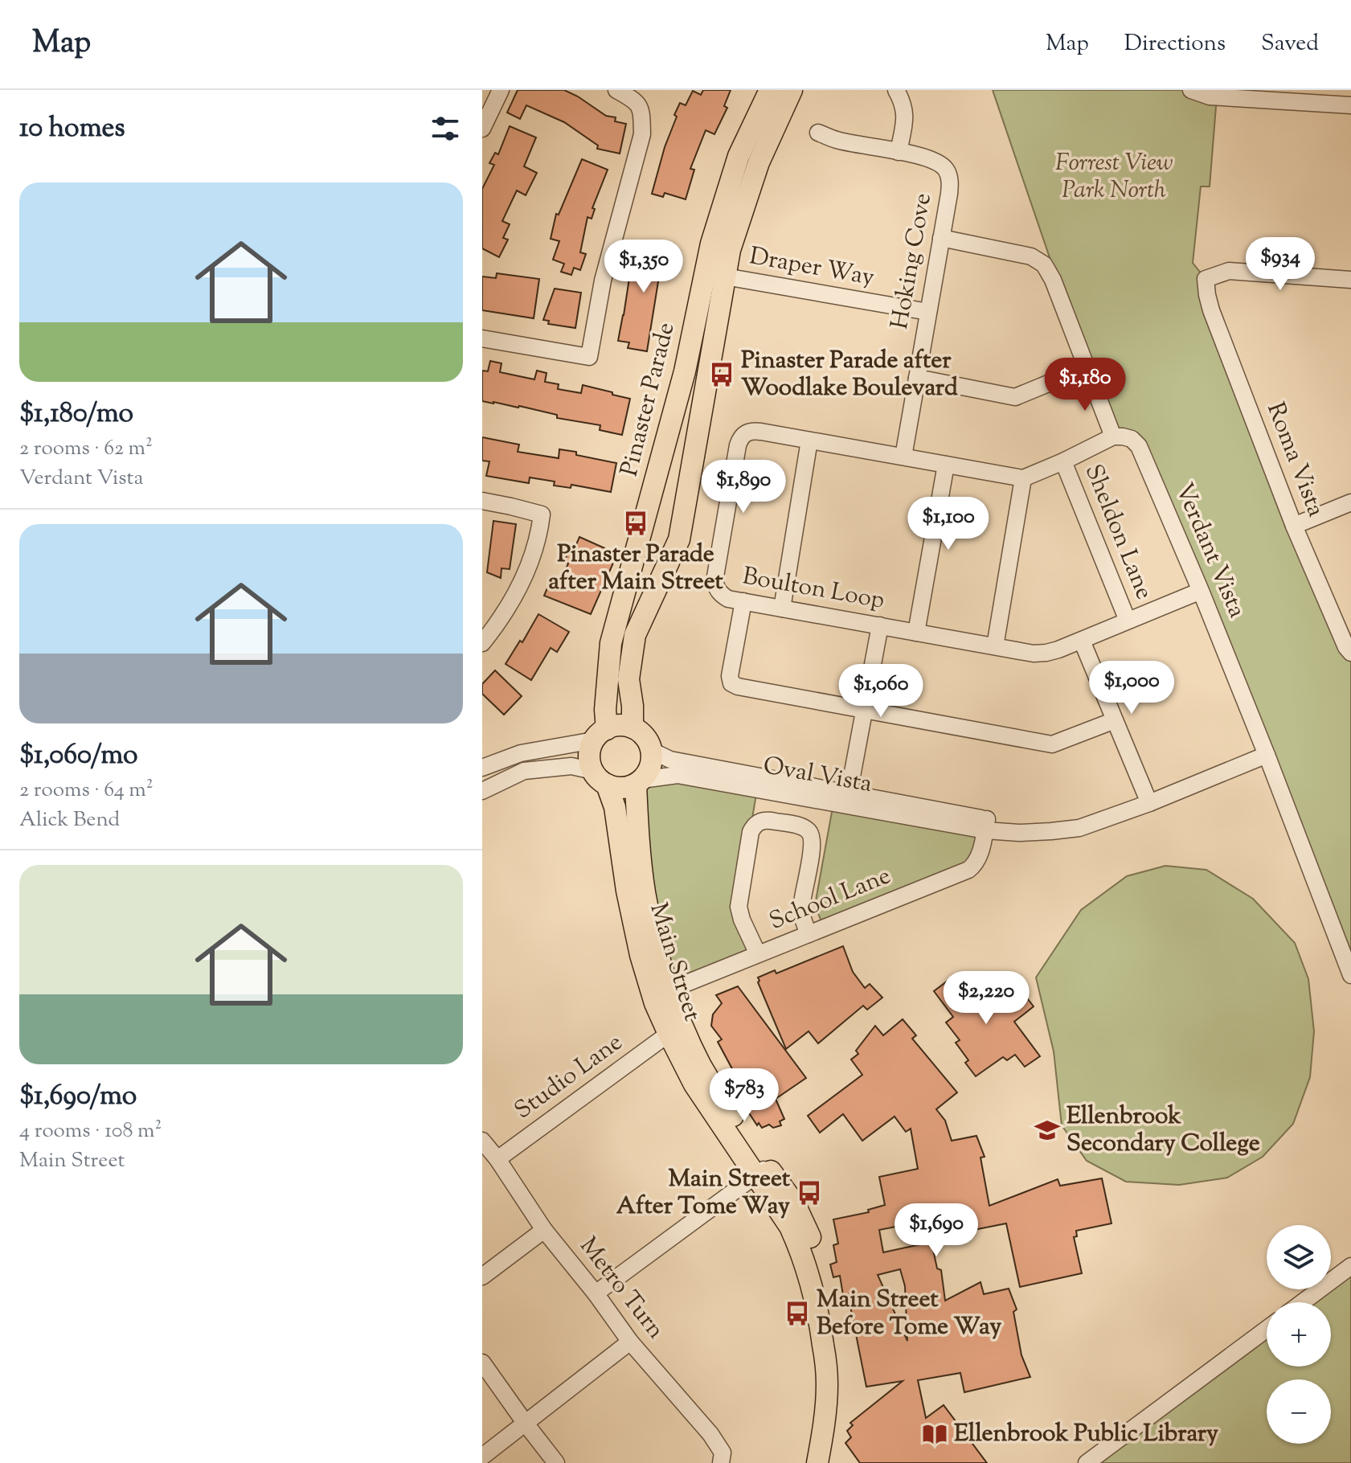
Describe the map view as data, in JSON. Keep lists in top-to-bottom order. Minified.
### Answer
{"streets":{"main road":["Pinaster Parade","Main Street"],"street":["Hoking Cove","Draper Way","Roma Vista","Sheldon Lane","Verdant Vista","Boulton Loop","Oval Vista","School Lane","Studio Lane","Metro Turn"]},"crossings":[["Hoking Cove","Draper Way"],["Hoking Cove","Boulton Loop"],["Draper Way","Pinaster Parade"],["Pinaster Parade","Oval Vista"],["Pinaster Parade","Main Street"],["Sheldon Lane","Boulton Loop"],["Verdant Vista","Boulton Loop"],["Verdant Vista","Oval Vista"],["Oval Vista","School Lane"],["Oval Vista","Main Street"],["School Lane","Main Street"],["Main Street","Studio Lane"],["Studio Lane","Metro Turn"]],"parks":["Forrest View Park North"],"places":{"bus stop":["Pinaster Parade after Woodlake Boulevard","Pinaster Parade after Main Street","Main Street After Tome Way","Main Street Before Tome Way"],"school or university":["Ellenbrook Secondary College"],"library":["Ellenbrook Public Library"]},"page":{"header":"Map","nav":["Map","Directions","Saved"],"heading":"10 homes","list":[{"name":"$1,180/mo","note":"2 rooms · 62 m² · Verdant Vista"},{"name":"$1,060/mo","note":"2 rooms · 64 m² · Alick Bend"},{"name":"$1,690/mo","note":"4 rooms · 108 m² · Main Street"}],"price":["$934","$1,350","$1,180","$1,890","$1,100","$1,000","$1,060","$2,220","$783","$1,690"],"map_buttons":["+","−"]}}
